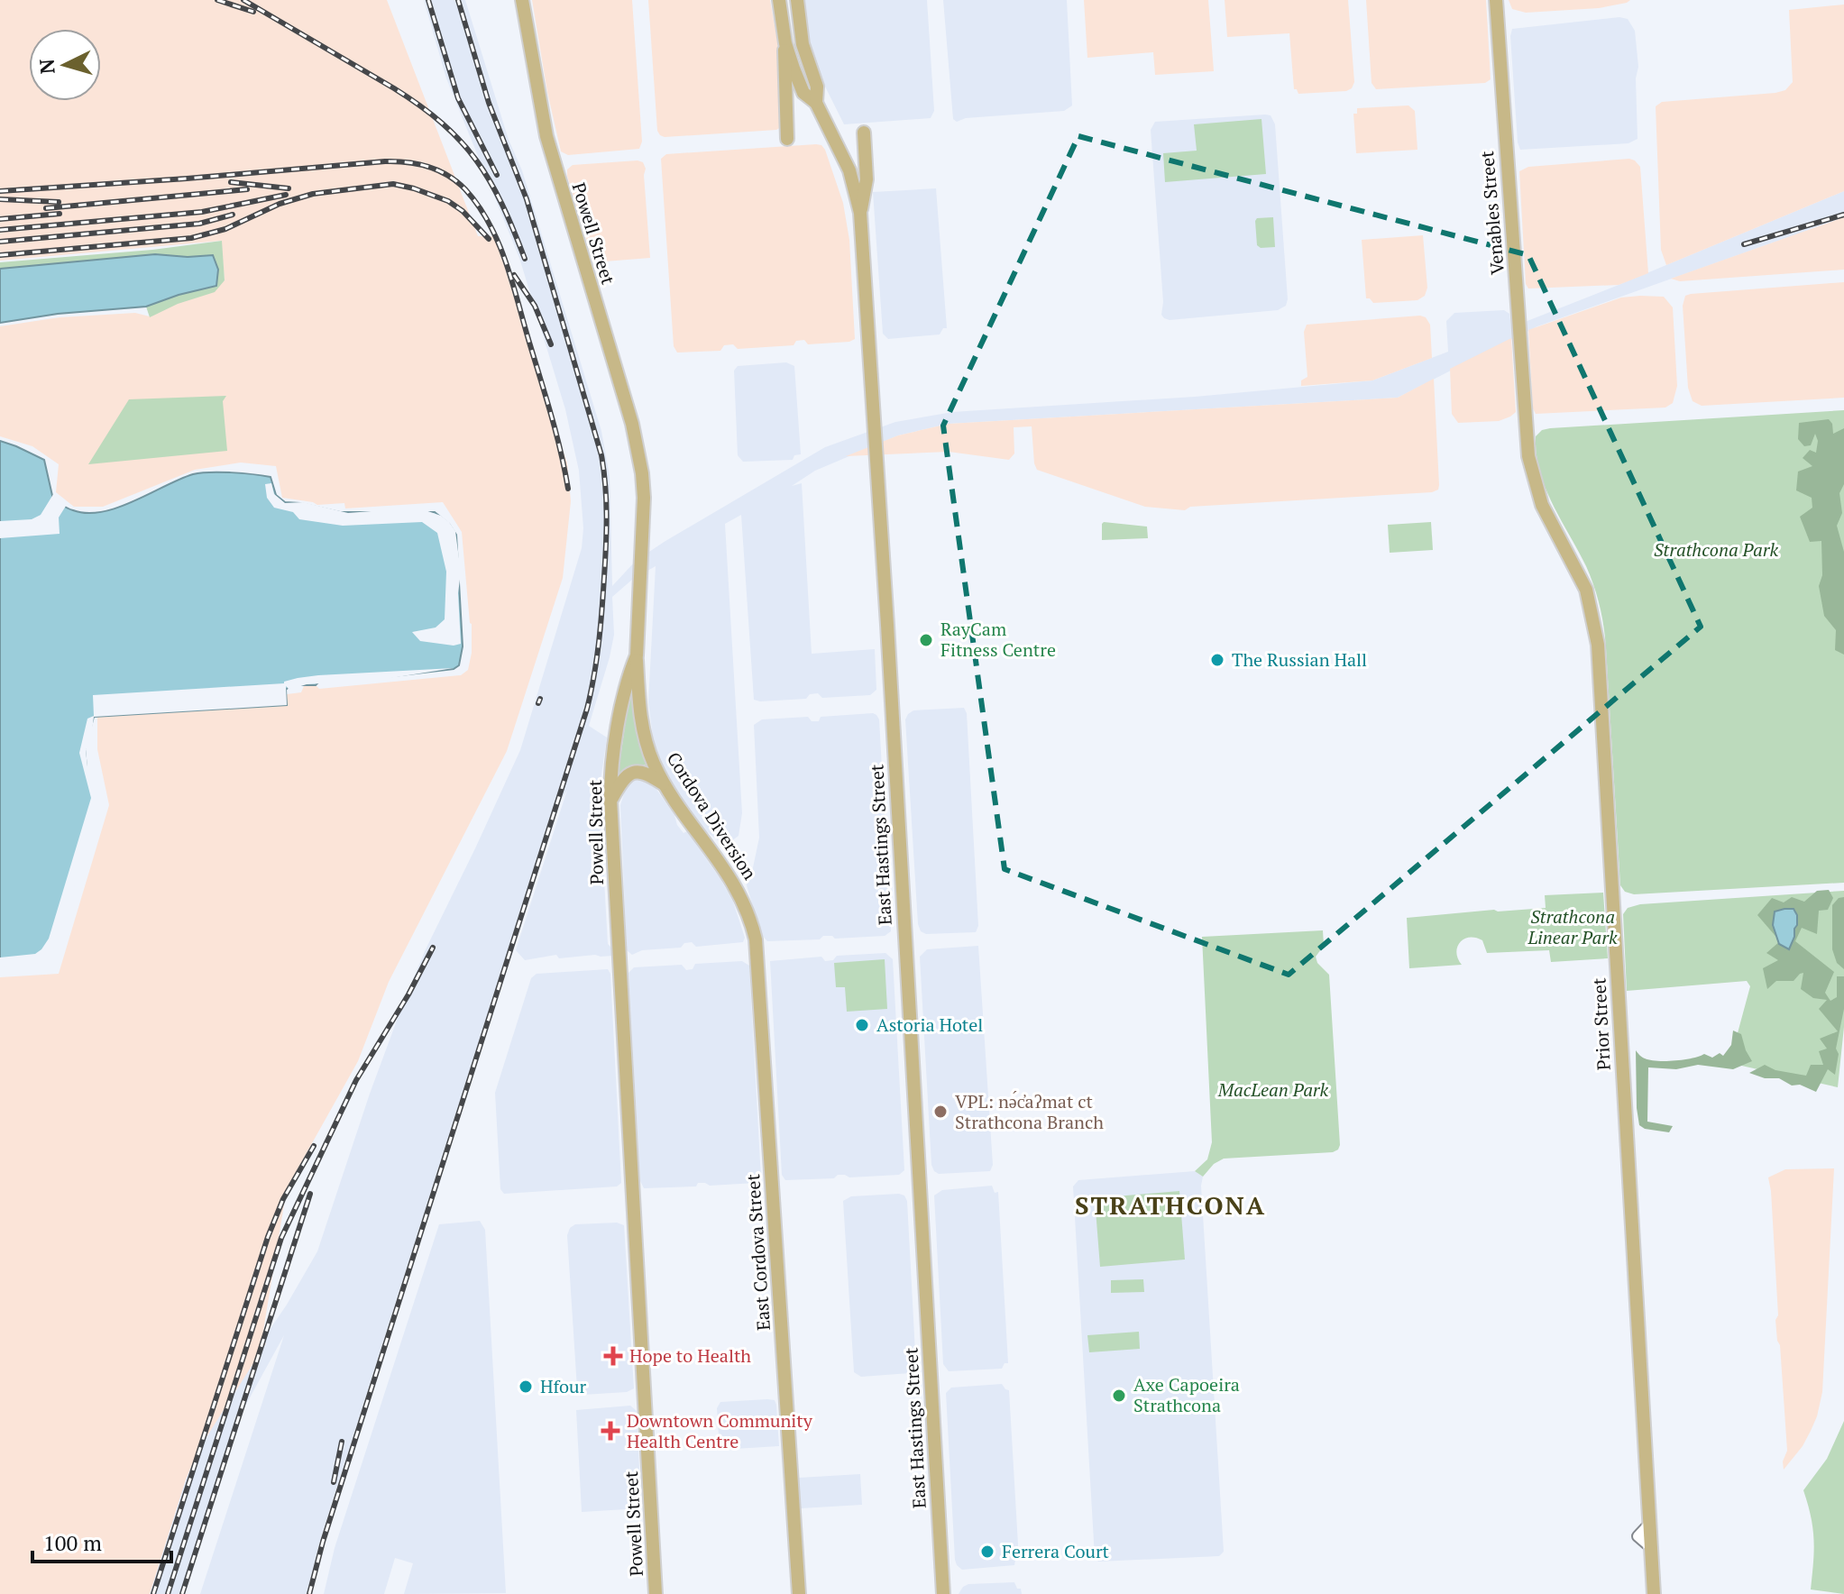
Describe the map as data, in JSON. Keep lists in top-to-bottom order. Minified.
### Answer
{"streets":{"main road":["Venables Street","Powell Street","Cordova Diversion","East Hastings Street","Prior Street","East Cordova Street"]},"crossings":[["Venables Street","Prior Street"],["Powell Street","Cordova Diversion"],["Cordova Diversion","East Cordova Street"]],"districts":["STRATHCONA"],"parks":["Strathcona Park","Strathcona Linear Park","MacLean Park"],"places":{"other":["RayCam Fitness Centre","The Russian Hall","Astoria Hotel","VPL: nə́c̓aʔmat ct Strathcona Branch","Hfour","Axe Capoeira Strathcona","Ferrera Court"],"health":["Hope to Health","Downtown Community Health Centre"]},"scale_bar":"100 m","north":"left"}
